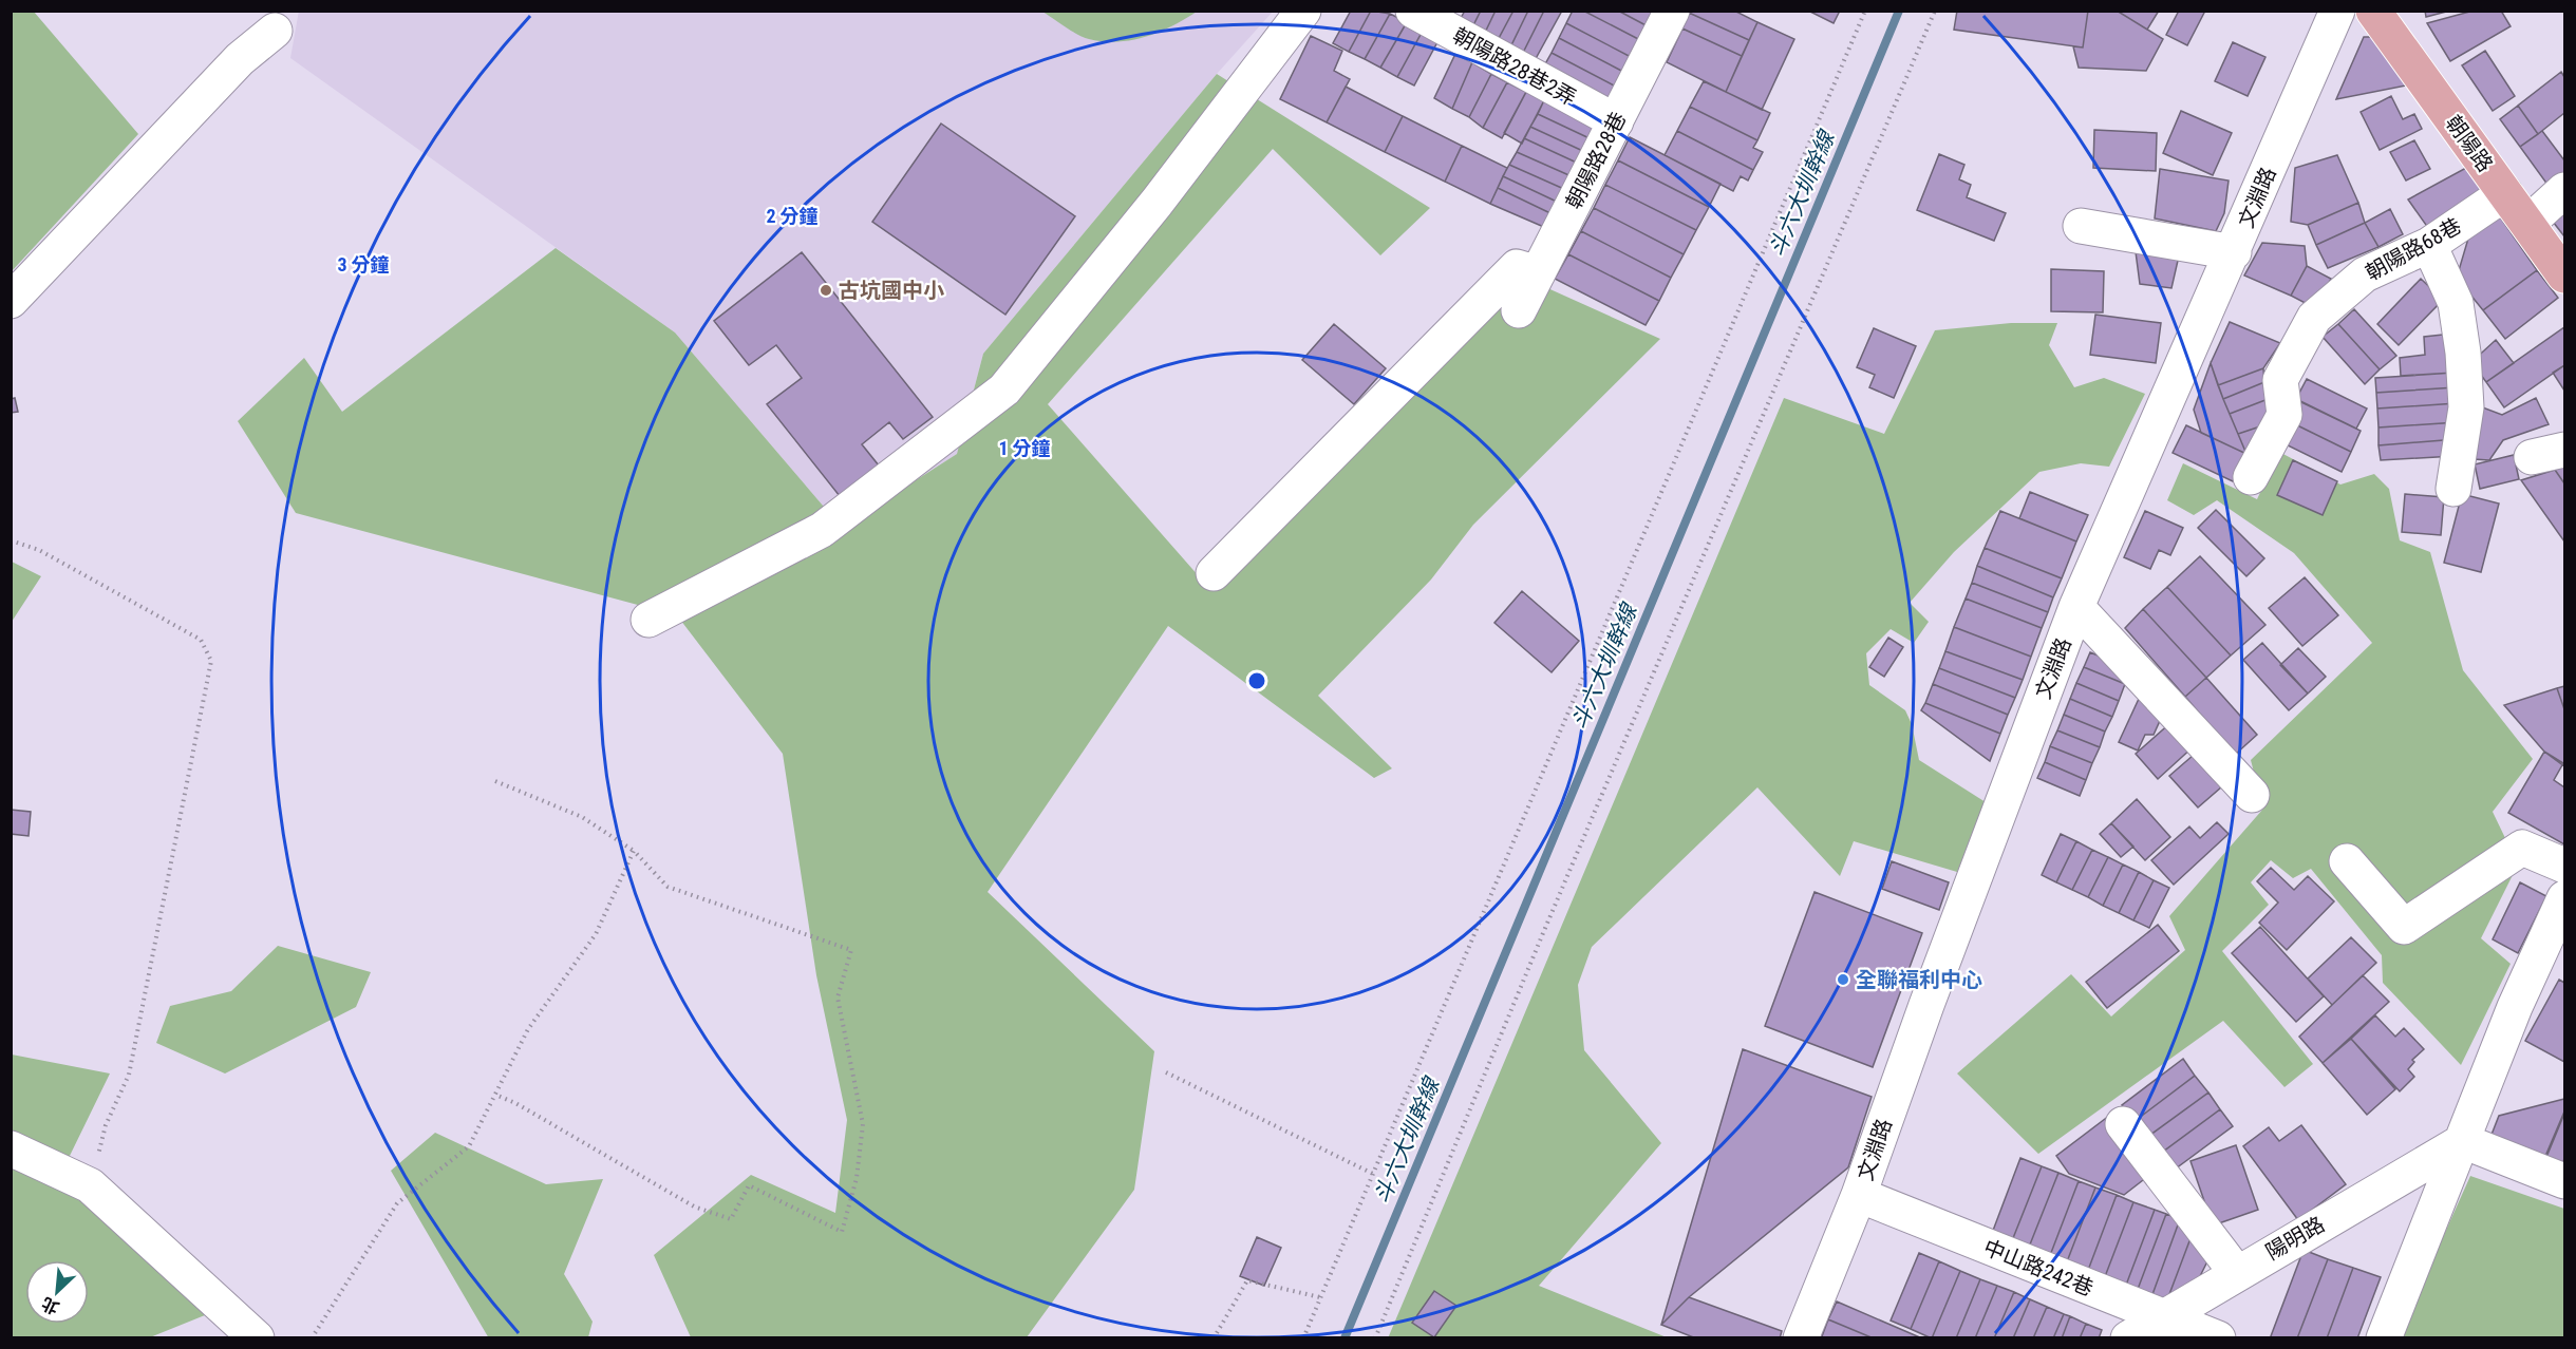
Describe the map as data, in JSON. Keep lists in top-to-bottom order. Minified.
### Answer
{"streets":{"main road":["朝陽路"],"street":["朝陽路28巷2弄","朝陽路28巷","文淵路","朝陽路68巷","陽明路","中山路242巷"]},"crossings":[["朝陽路28巷2弄","朝陽路28巷"],["朝陽路","朝陽路68巷"],["文淵路","中山路242巷"],["陽明路","中山路242巷"]],"water":["斗六大圳幹線"],"places":["古坑國中小","全聯福利中心"],"north":"bottom left","rings":["2 分鐘","3 分鐘","1 分鐘"]}
